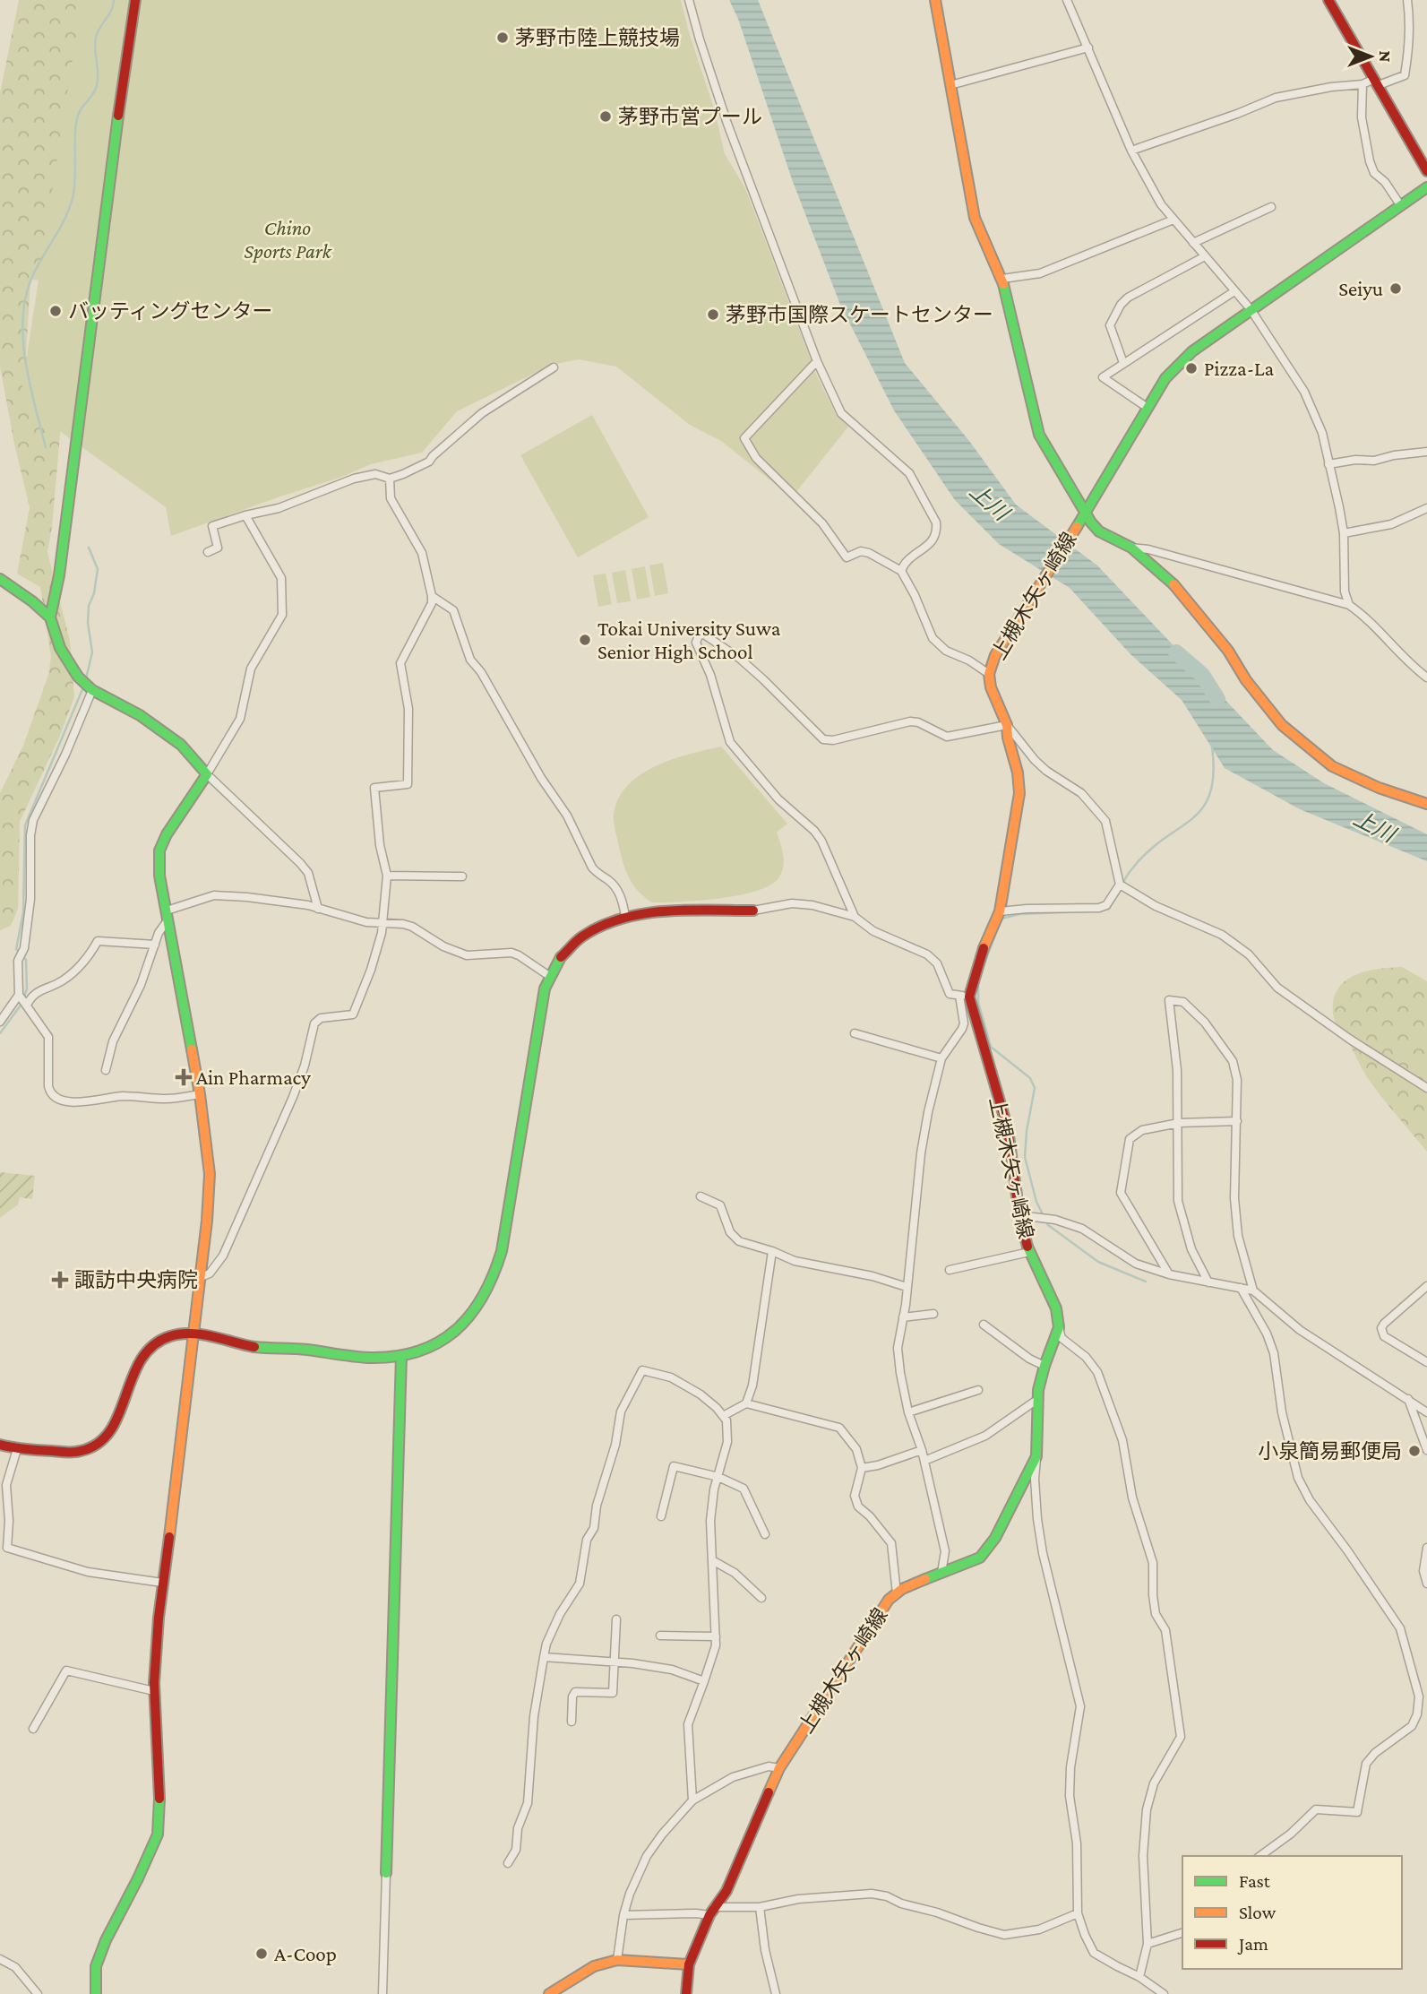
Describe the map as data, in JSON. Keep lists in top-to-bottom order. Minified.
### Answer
{"streets":{"main road":["上槻木矢ヶ崎線"]},"water":["上川"],"parks":["Chino Sports Park"],"places":{"other":["茅野市陸上競技場","茅野市営プール","Seiyu","バッティングセンター","茅野市国際スケートセンター","Pizza-La","Tokai University Suwa Senior High School","小泉簡易郵便局","A-Coop"],"health":["Ain Pharmacy","諏訪中央病院"]},"legend":["Fast","Slow","Jam"],"north":"right"}
